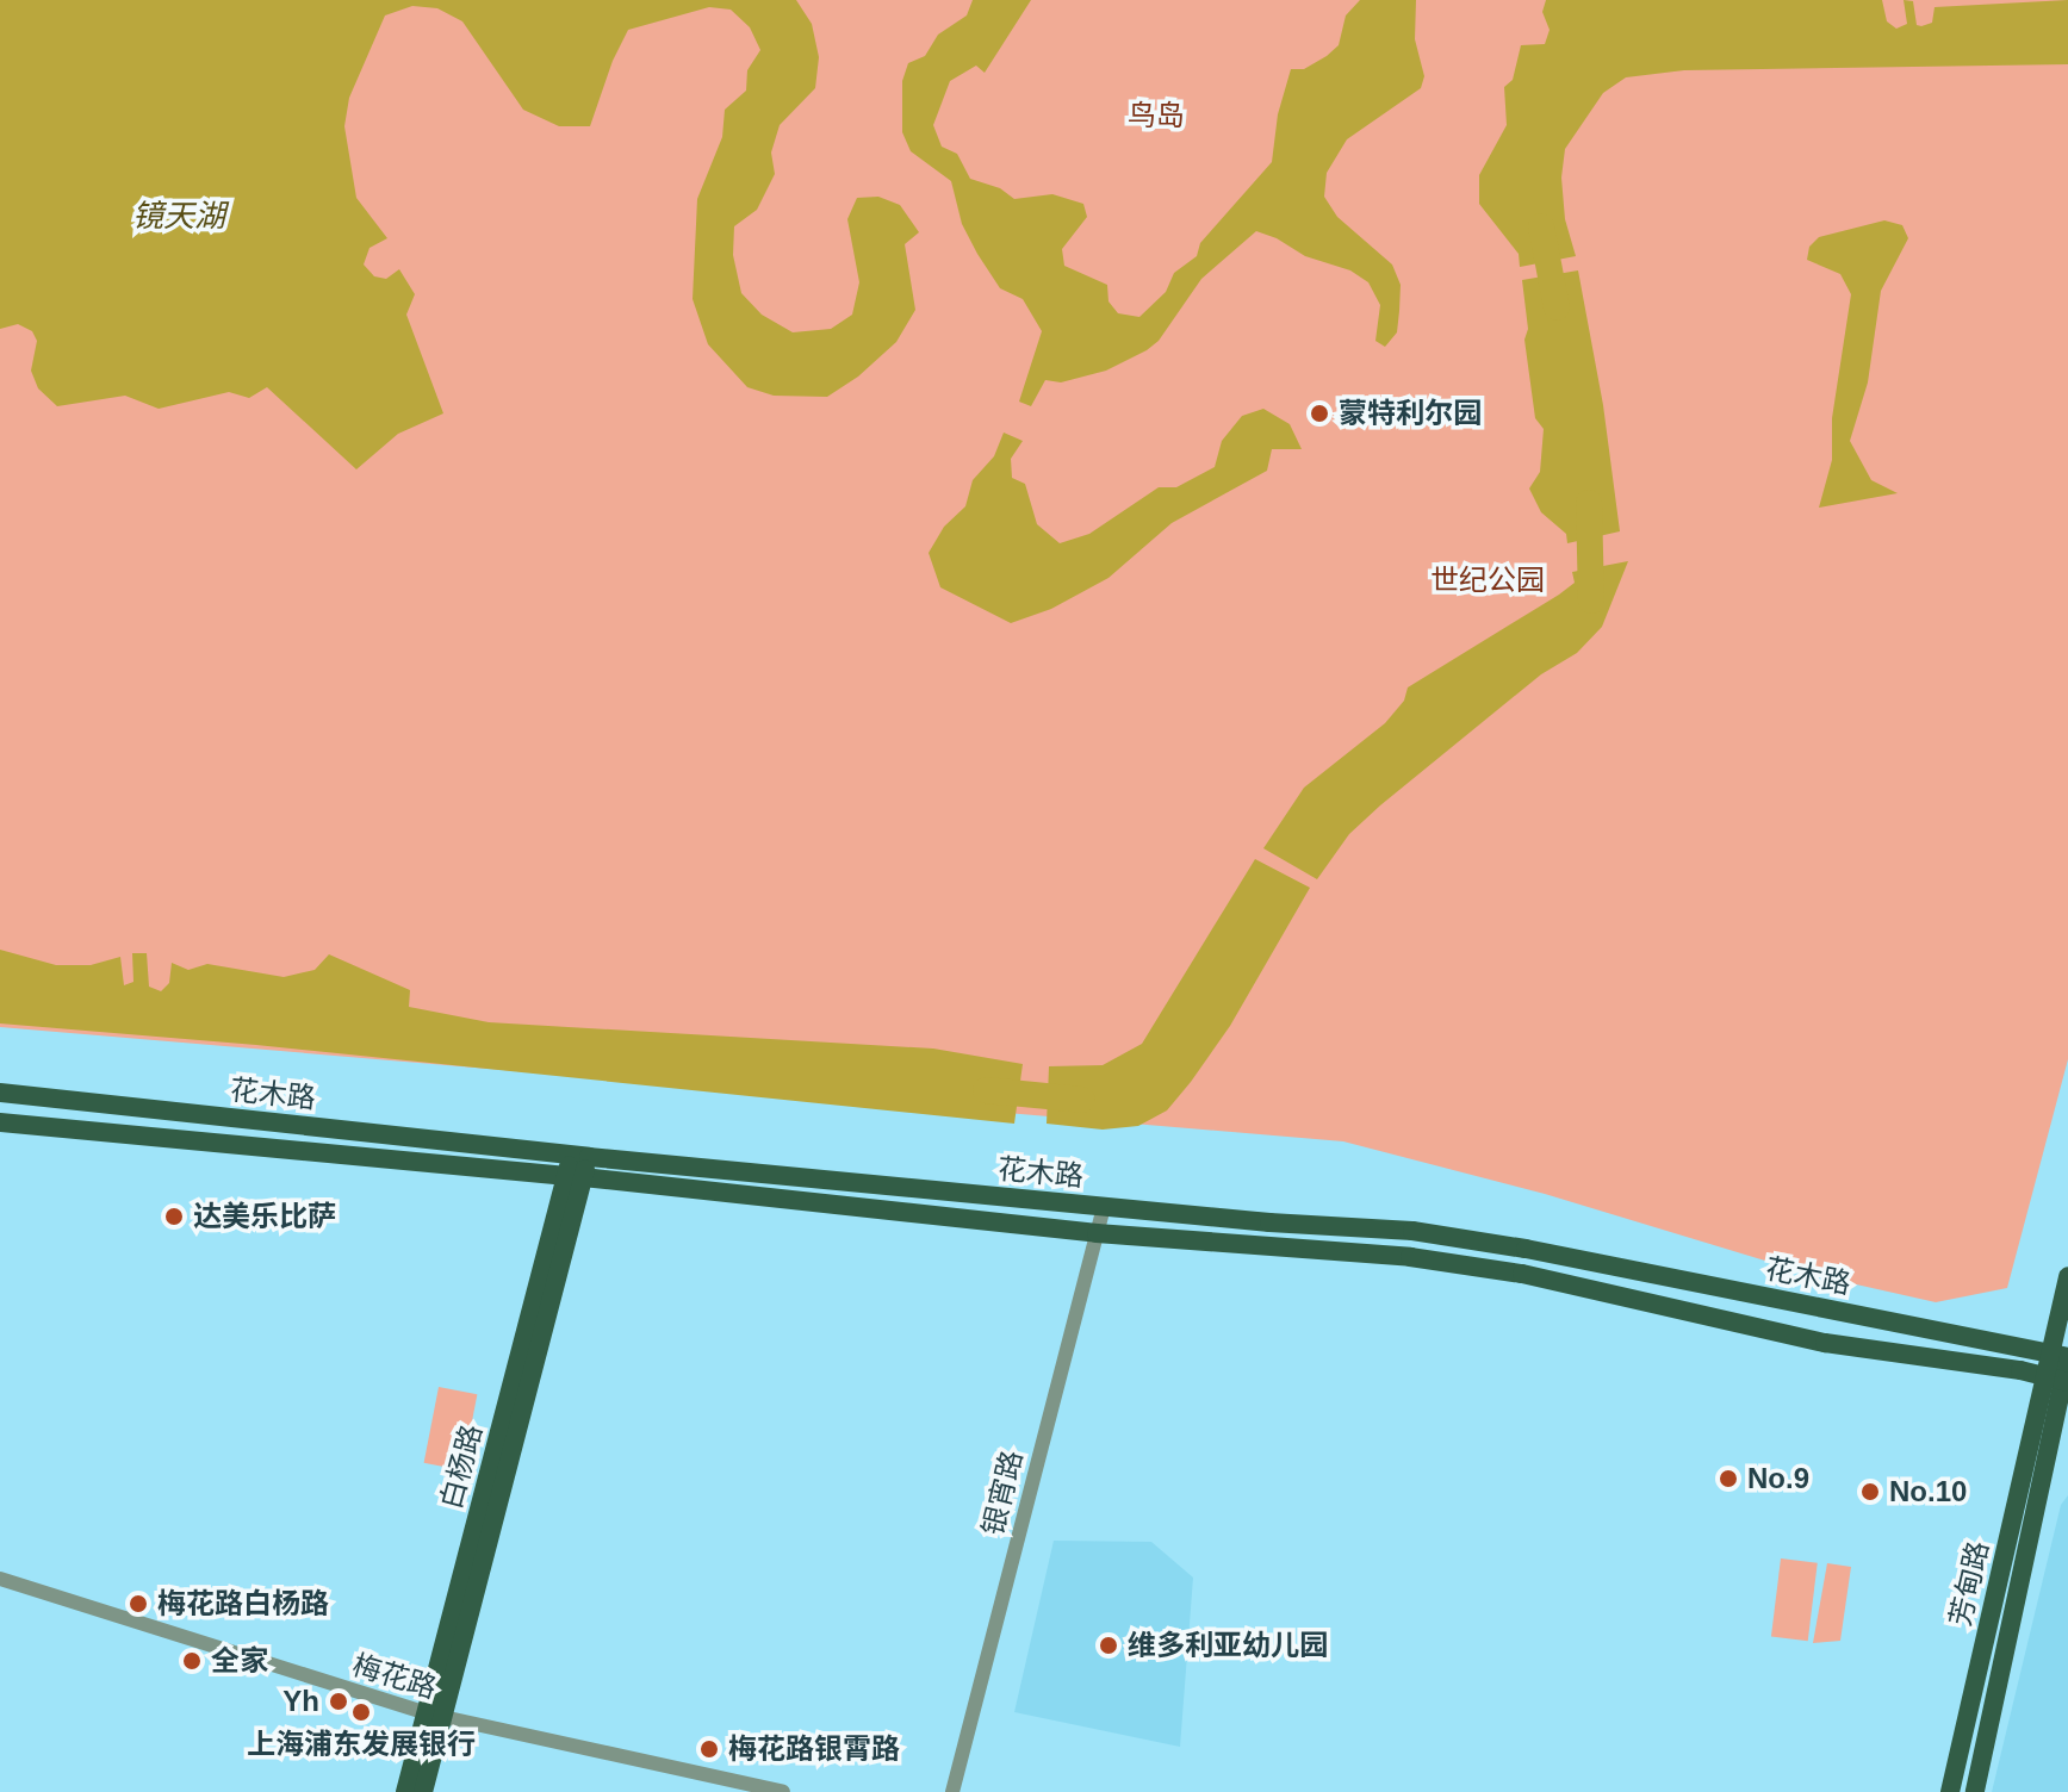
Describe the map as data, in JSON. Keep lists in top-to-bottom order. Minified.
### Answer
{"streets":{"main road":["花木路","白杨路","芳甸路"],"street":["银宵路","梅花路"]},"crossings":[["花木路","白杨路"],["花木路","银宵路"],["花木路","芳甸路"],["白杨路","梅花路"]],"water":["镜天湖"],"parks":["鸟岛","世纪公园"],"places":["蒙特利尔园","达美乐比萨","No.9","No.10","梅花路白杨路","维多利亚幼儿园","全家","Yh","上海浦东发展银行","梅花路银霄路"]}
